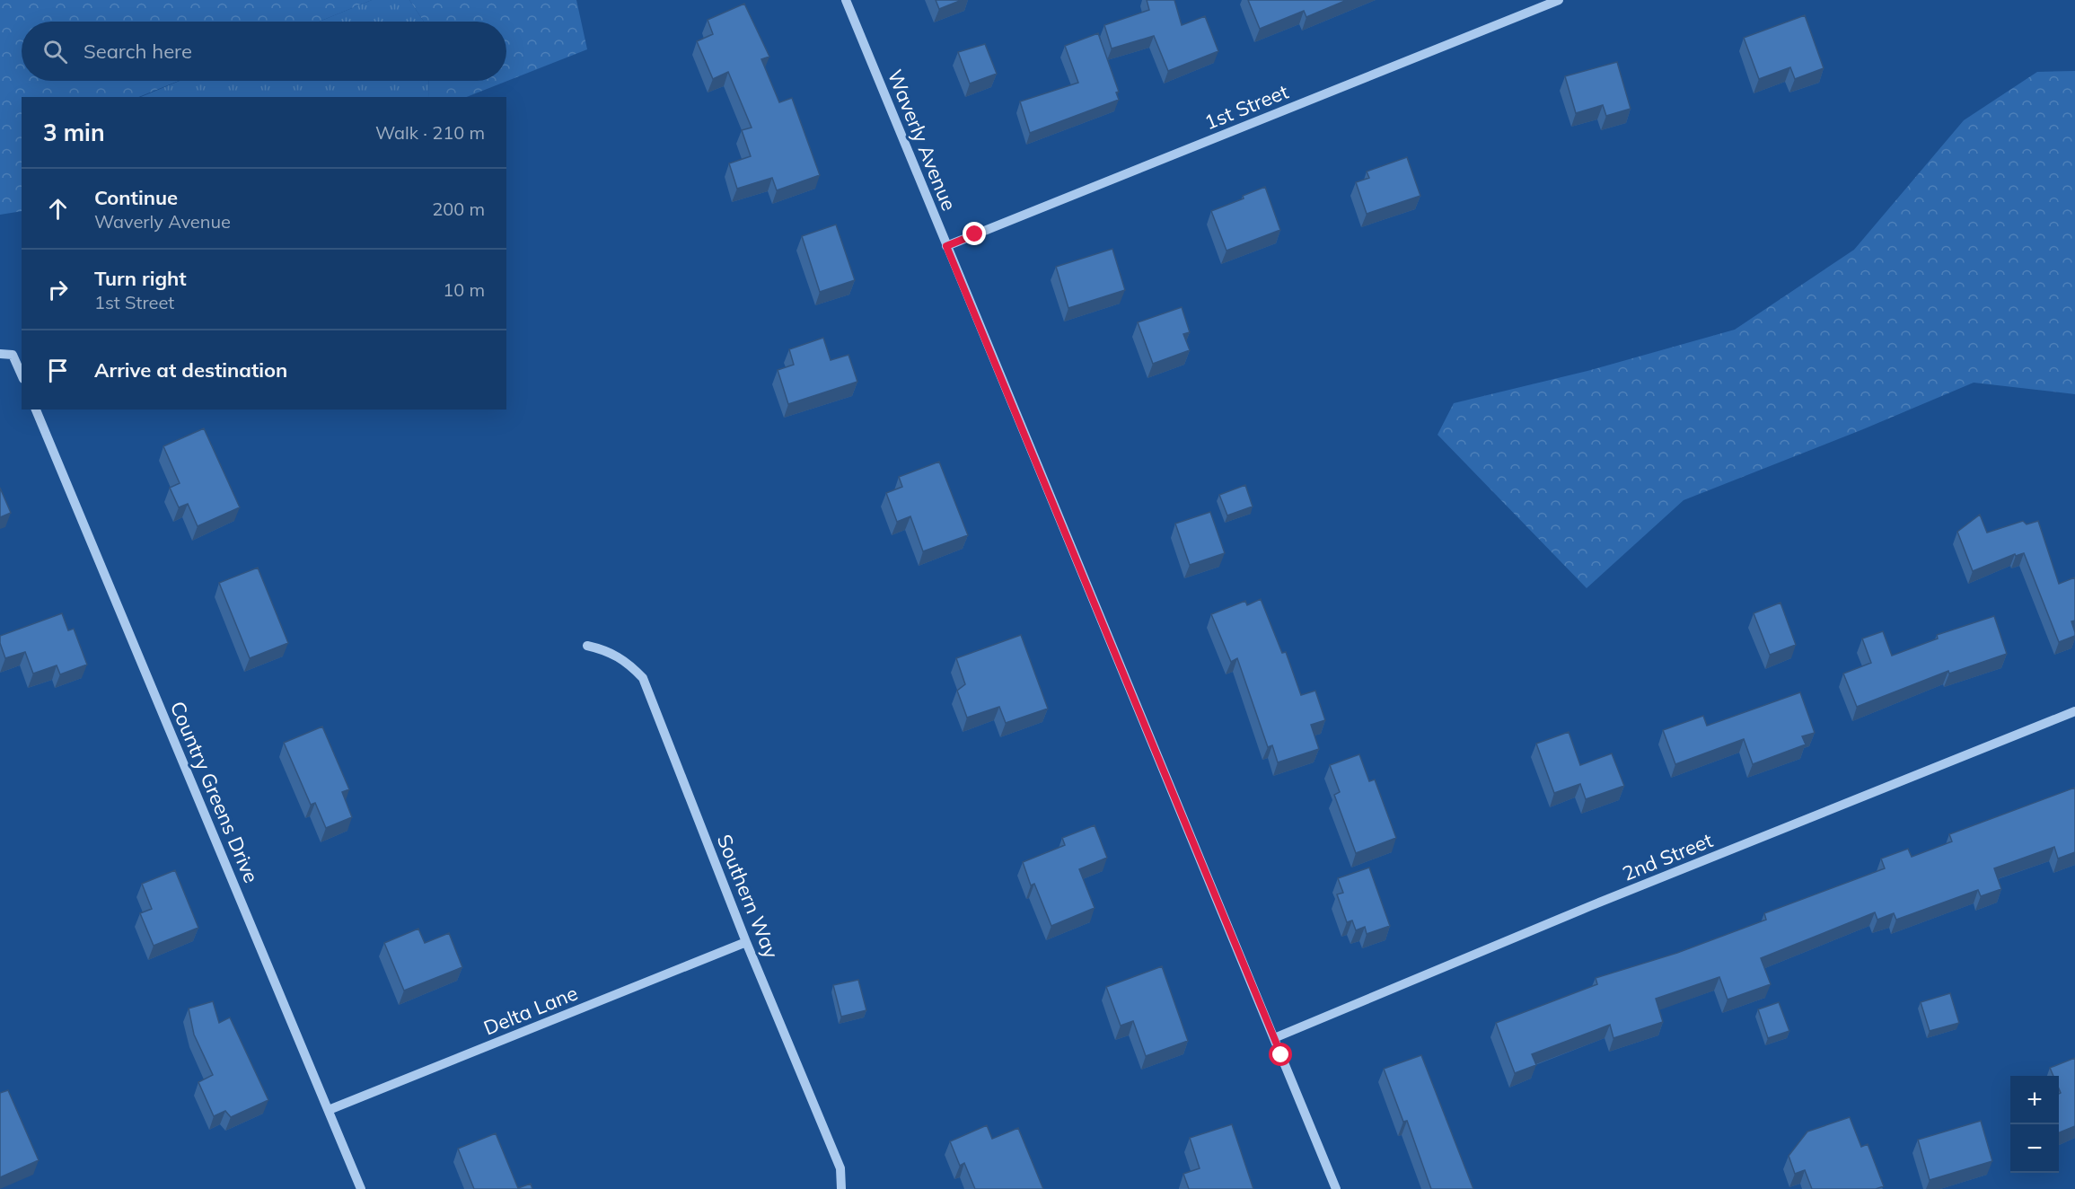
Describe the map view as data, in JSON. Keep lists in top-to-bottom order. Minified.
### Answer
{"streets":{"street":["1st Street","Waverly Avenue","Country Greens Drive","2nd Street","Southern Way","Delta Lane"]},"crossings":[["1st Street","Waverly Avenue"],["Waverly Avenue","2nd Street"],["Country Greens Drive","Delta Lane"],["Southern Way","Delta Lane"]],"page":{"search":"Search here","heading":["3 min","Walk · 210 m"],"list":[["Continue","Waverly Avenue","200 m"],["Turn right","1st Street","10 m"],"Arrive at destination"],"map_buttons":["+","−"]}}
